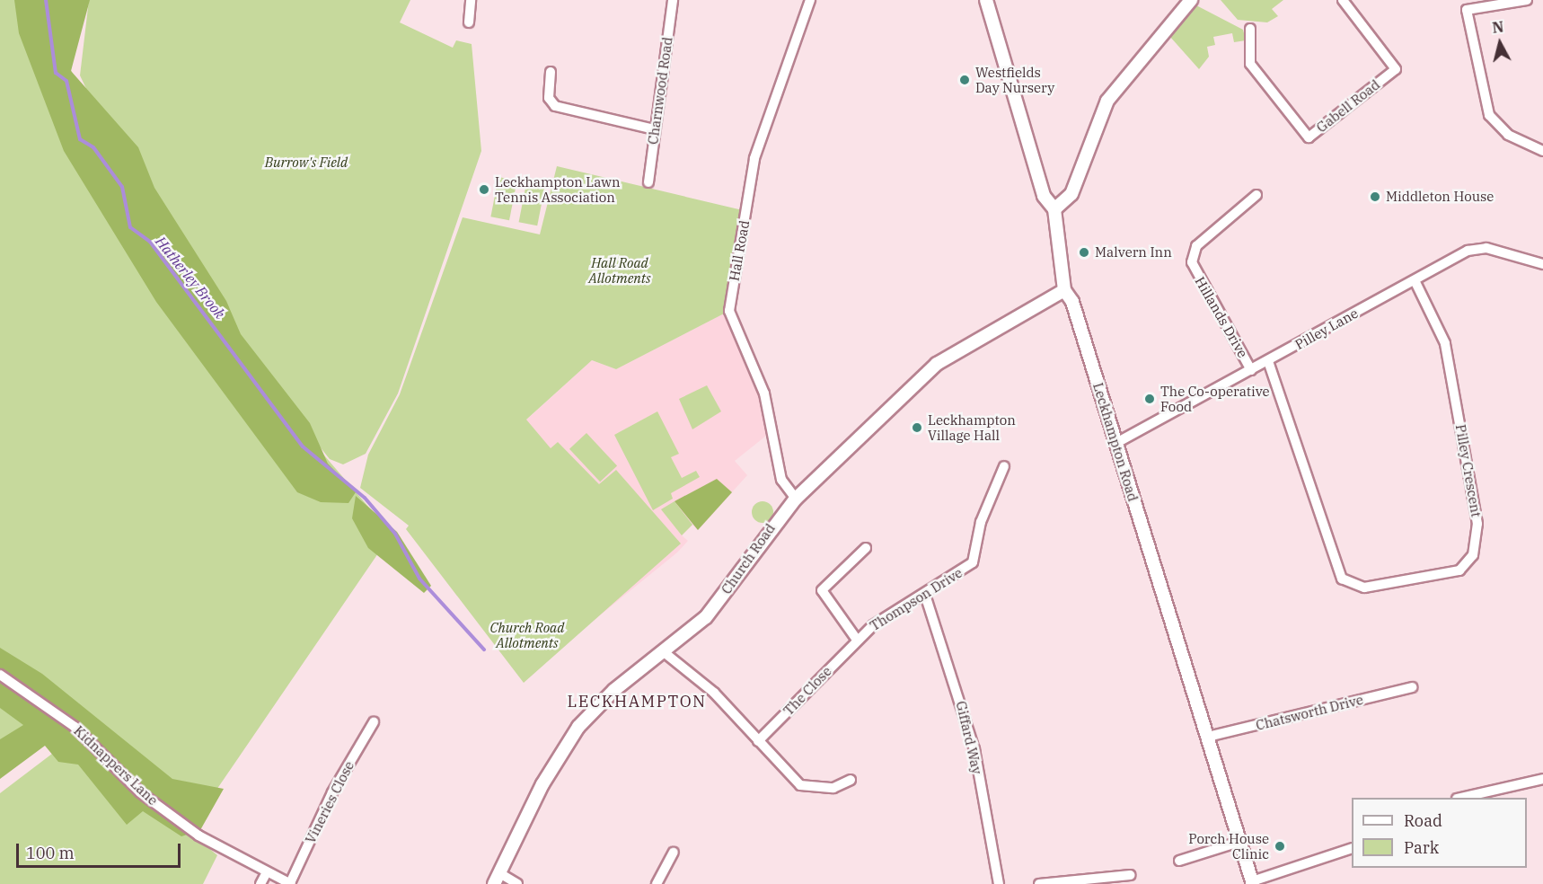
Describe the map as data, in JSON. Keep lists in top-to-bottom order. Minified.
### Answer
{"streets":{"street":["Charnwood Road","Gabell Road","Hall Road","Hillands Drive","Pilley Lane","Leckhampton Road","Pilley Crescent","Church Road","Thompson Drive","The Close","Chatsworth Drive","Giffard Way","Kidnappers Lane","Vineries Close"]},"crossings":[["Hall Road","Church Road"],["Hillands Drive","Pilley Lane"],["Pilley Lane","Leckhampton Road"],["Pilley Lane","Pilley Crescent"],["Leckhampton Road","Church Road"],["Leckhampton Road","Chatsworth Drive"],["Thompson Drive","The Close"],["Thompson Drive","Giffard Way"],["Kidnappers Lane","Vineries Close"]],"districts":["LECKHAMPTON"],"water":["Hatherley Brook"],"parks":["Burrow's Field","Hall Road Allotments","Church Road Allotments"],"places":["Westfields Day Nursery","Leckhampton Lawn Tennis Association","Middleton House","Malvern Inn","The Co-operative Food","Leckhampton Village Hall","Porch House Clinic"],"legend":["Road","Park"],"scale_bar":"100 m","north":"top"}
